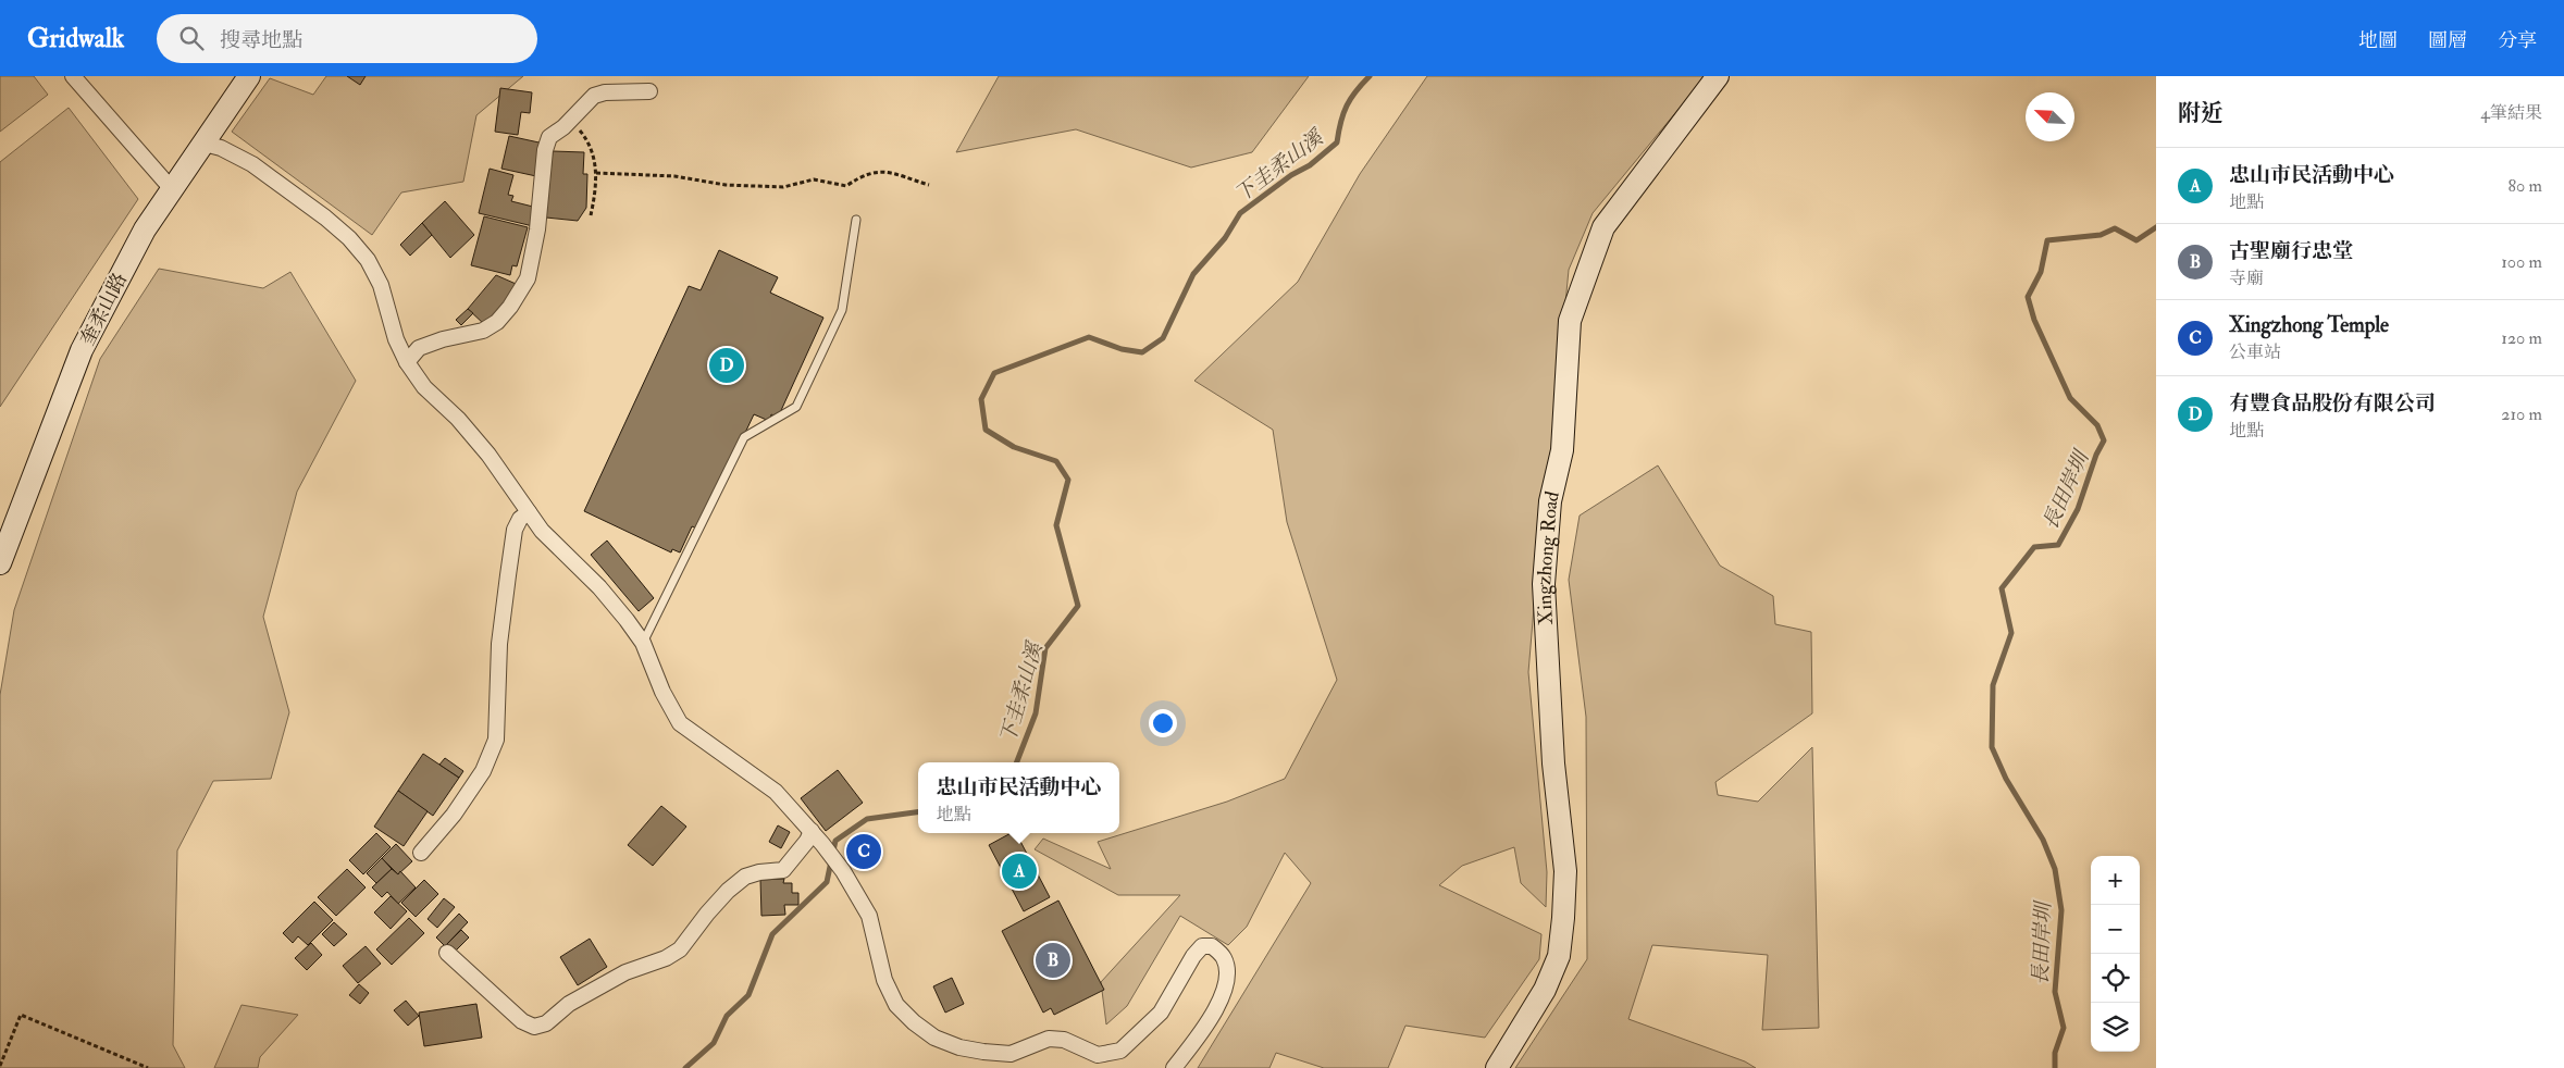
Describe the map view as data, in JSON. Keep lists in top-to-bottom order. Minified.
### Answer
{"streets":{"street":["奎柔山路","Xingzhong Road"]},"water":["下圭柔山溪","長田岸圳"],"north":"top left","page":{"header":"Gridwalk","search":"搜尋地點","nav":["地圖","圖層","分享"],"heading":["附近","4筆結果"],"list":[{"mark":"A","name":"忠山市民活動中心","note":"地點","value":"80 m"},{"mark":"B","name":"古聖廟行忠堂","note":"寺廟","value":"100 m"},{"mark":"C","name":"Xingzhong Temple","note":"公車站","value":"120 m"},{"mark":"D","name":"有豐食品股份有限公司","note":"地點","value":"210 m"}],"pins":["D","C","A","B"],"popup":["忠山市民活動中心","地點"],"map_buttons":["+","−"]}}
